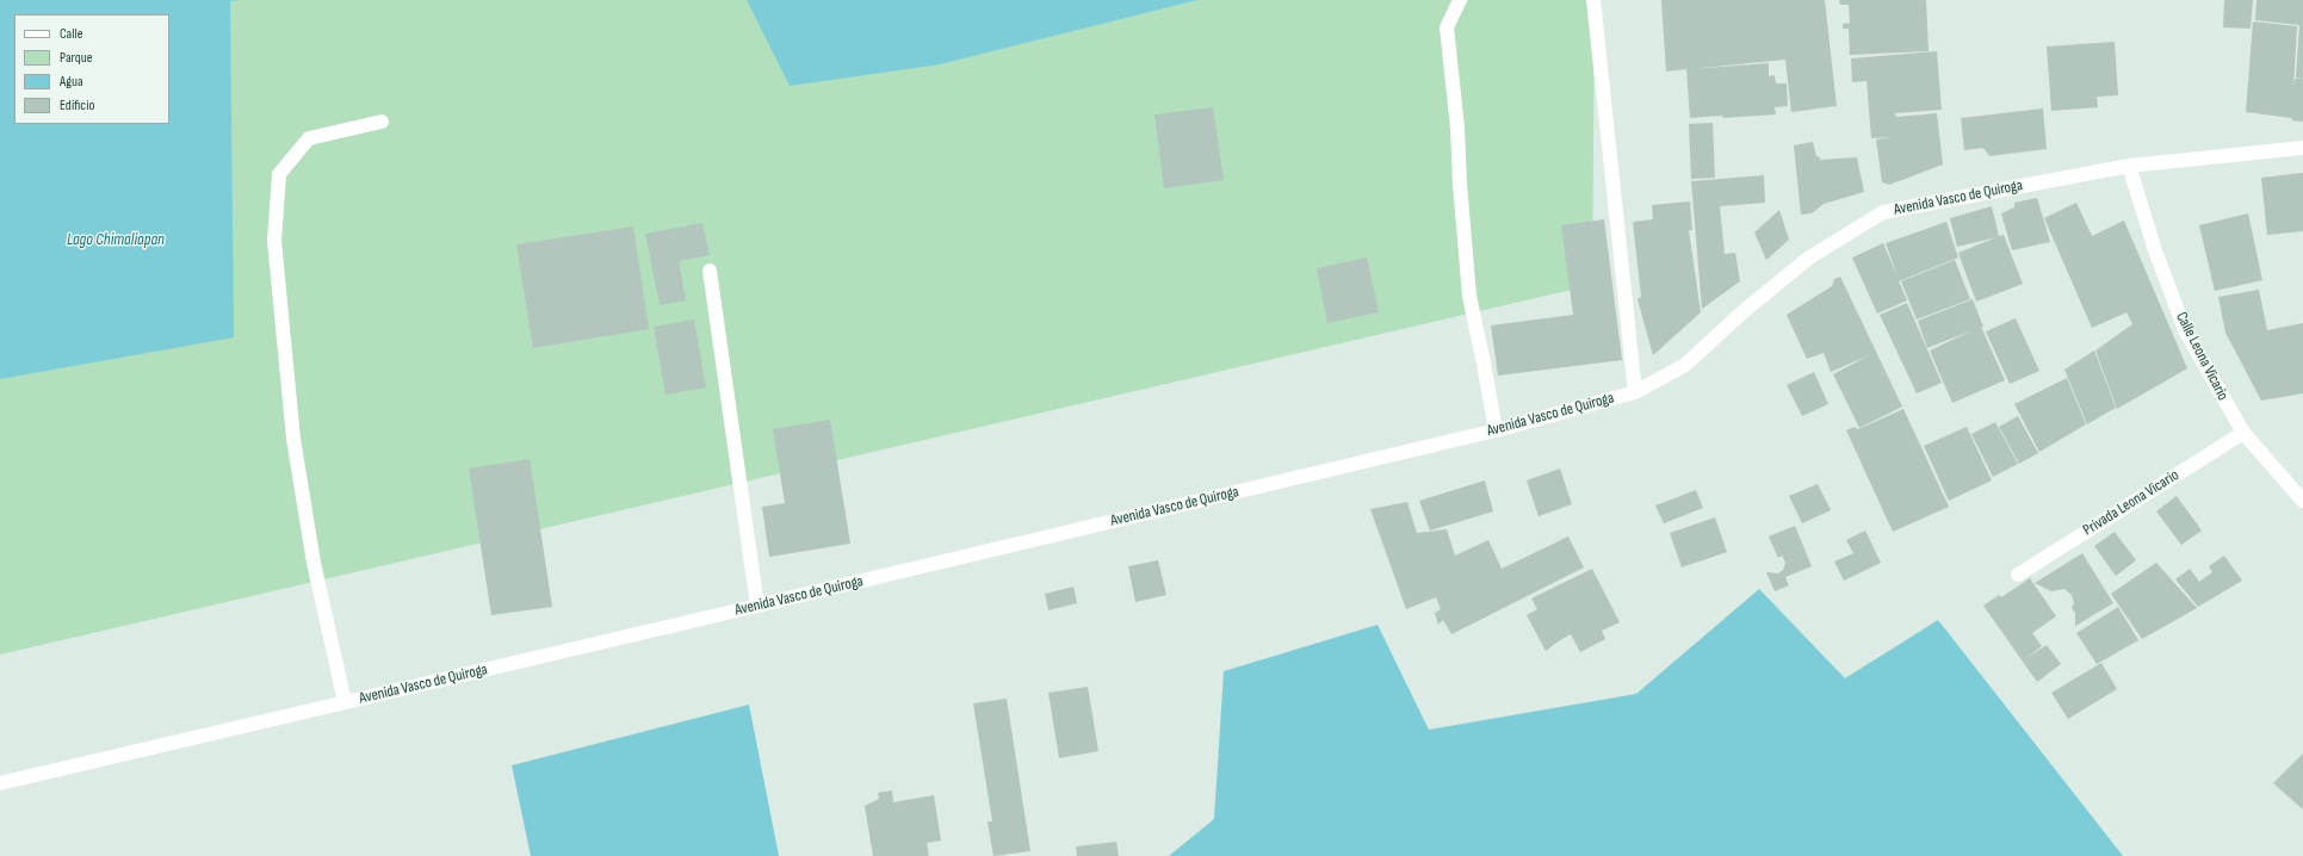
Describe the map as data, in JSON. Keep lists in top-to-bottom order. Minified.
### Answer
{"streets":{"street":["Avenida Vasco de Quiroga","Calle Leona Vicario","Privada Leona Vicario"]},"crossings":[["Avenida Vasco de Quiroga","Calle Leona Vicario"],["Calle Leona Vicario","Privada Leona Vicario"]],"water":["Lago Chimaliapan"],"legend":["Calle","Parque","Agua","Edificio"]}
